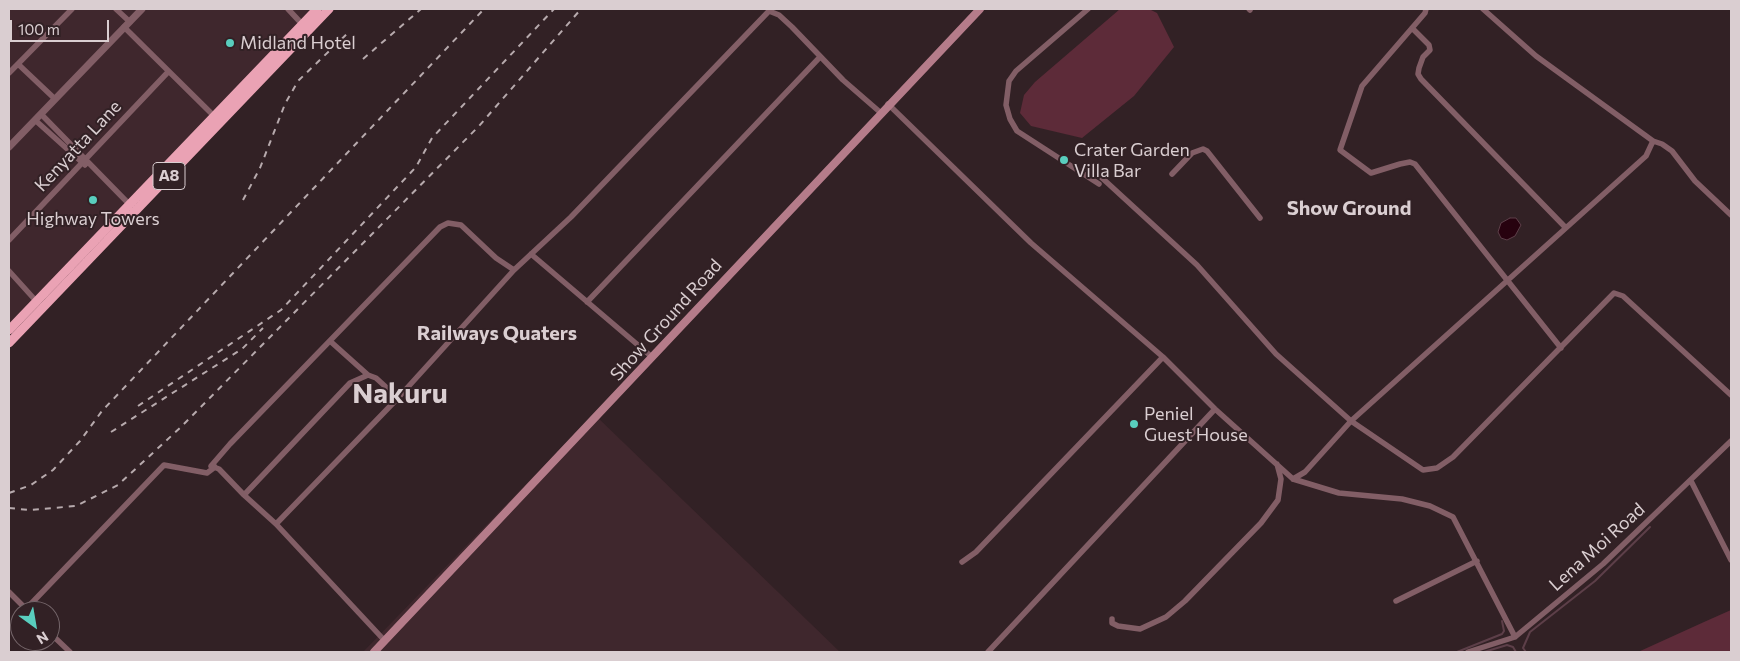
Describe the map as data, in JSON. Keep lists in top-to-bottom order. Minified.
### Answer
{"streets":{"highway":["A8"],"main road":["Show Ground Road"],"street":["Kenyatta Lane","Lena Moi Road"]},"districts":["Show Ground","Railways Quaters","Nakuru"],"places":["Midland Hotel","Crater Garden Villa Bar","Highway Towers","Peniel Guest House"],"scale_bar":"100 m","north":"bottom right"}
